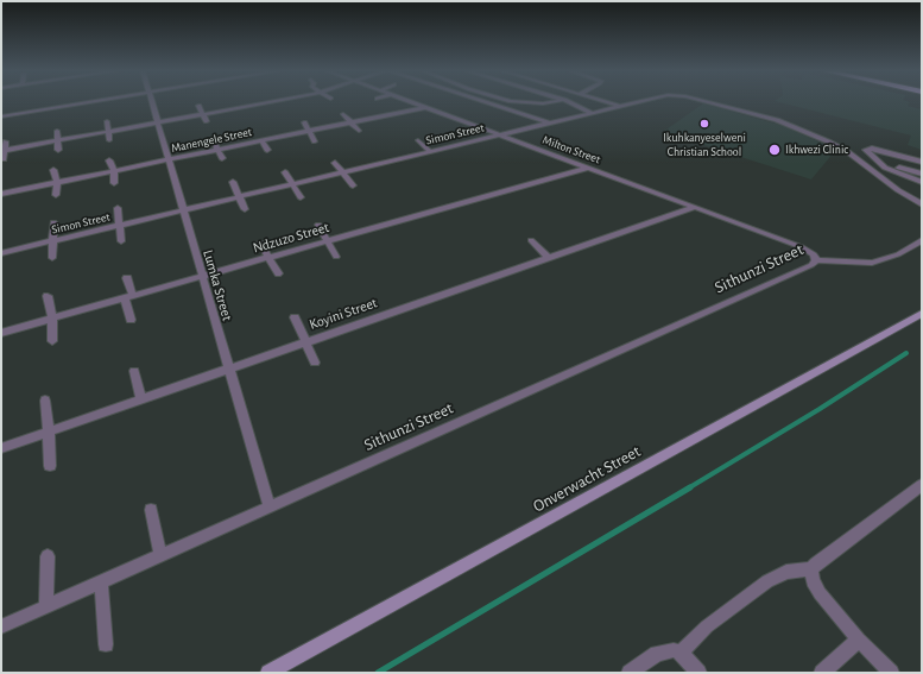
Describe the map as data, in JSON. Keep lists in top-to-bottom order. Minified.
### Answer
{"streets":{"street":["Simon Street","Manengele Street","Milton Street","Ndzuzo Street","Sithunzi Street","Lumka Street","Koyini Street","Onverwacht Street"]},"crossings":[["Simon Street","Milton Street"],["Simon Street","Lumka Street"],["Manengele Street","Milton Street"],["Manengele Street","Lumka Street"],["Milton Street","Ndzuzo Street"],["Milton Street","Sithunzi Street"],["Milton Street","Koyini Street"],["Ndzuzo Street","Lumka Street"],["Sithunzi Street","Lumka Street"],["Lumka Street","Koyini Street"]],"places":["Ikuhkanyeselweni Christian School","Ikhwezi Clinic"]}
